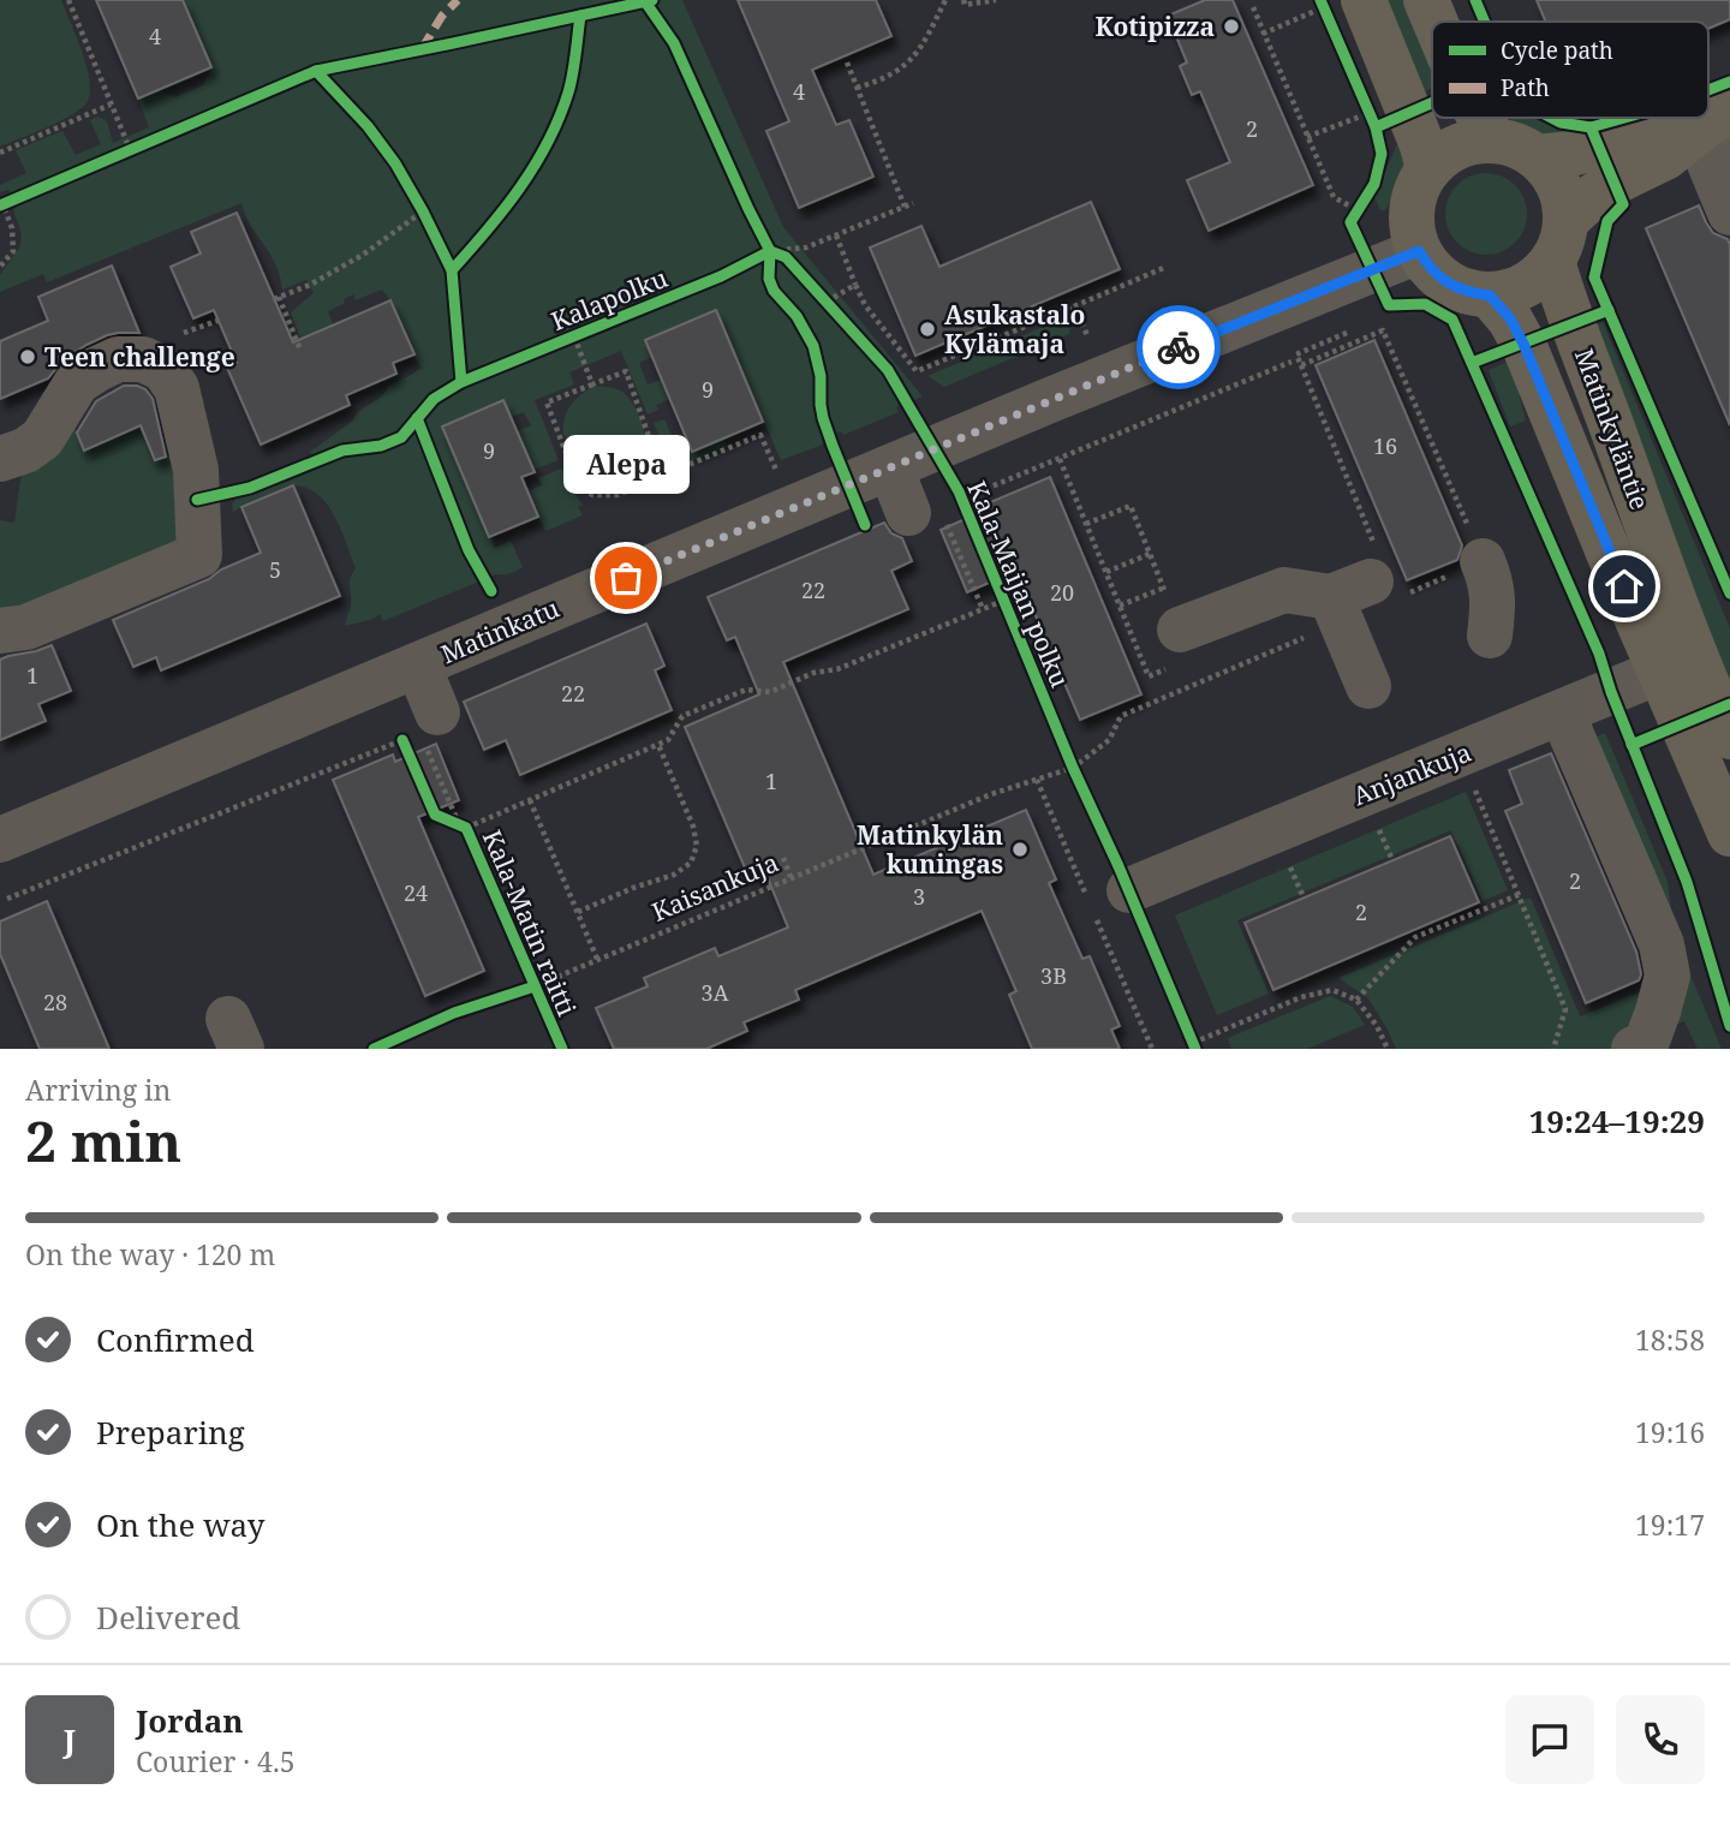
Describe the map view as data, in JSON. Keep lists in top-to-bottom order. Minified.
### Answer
{"streets":{"main road":["Matinkyläntie"],"street":["Matinkatu","Anjankuja"],"path":["Kaisankuja"],"cycle path":["Kalapolku","Kala-Maijan polku","Kala-Matin raitti"]},"crossings":[["Matinkyläntie","Matinkatu"],["Matinkyläntie","Anjankuja"],["Kaisankuja","Kala-Matin raitti"]],"places":["Kotipizza","Asukastalo Kylämaja","Teen challenge","Alepa","Matinkylän kuningas"],"house_numbers":["4","4","2","9","16","9","5","22","20","1","22","1","2","24","3","2","3B","3A","28"],"legend":["Cycle path","Path"],"page":{"bubble":"Alepa","heading":["2 min","Arriving in","19:24–19:29"],"panel":["Jordan","Courier · 4.5"],"bar":"On the way · 120 m","list":[["Confirmed","18:58"],["Preparing","19:16"],["On the way","19:17"],"Delivered"],"round":"J"}}
